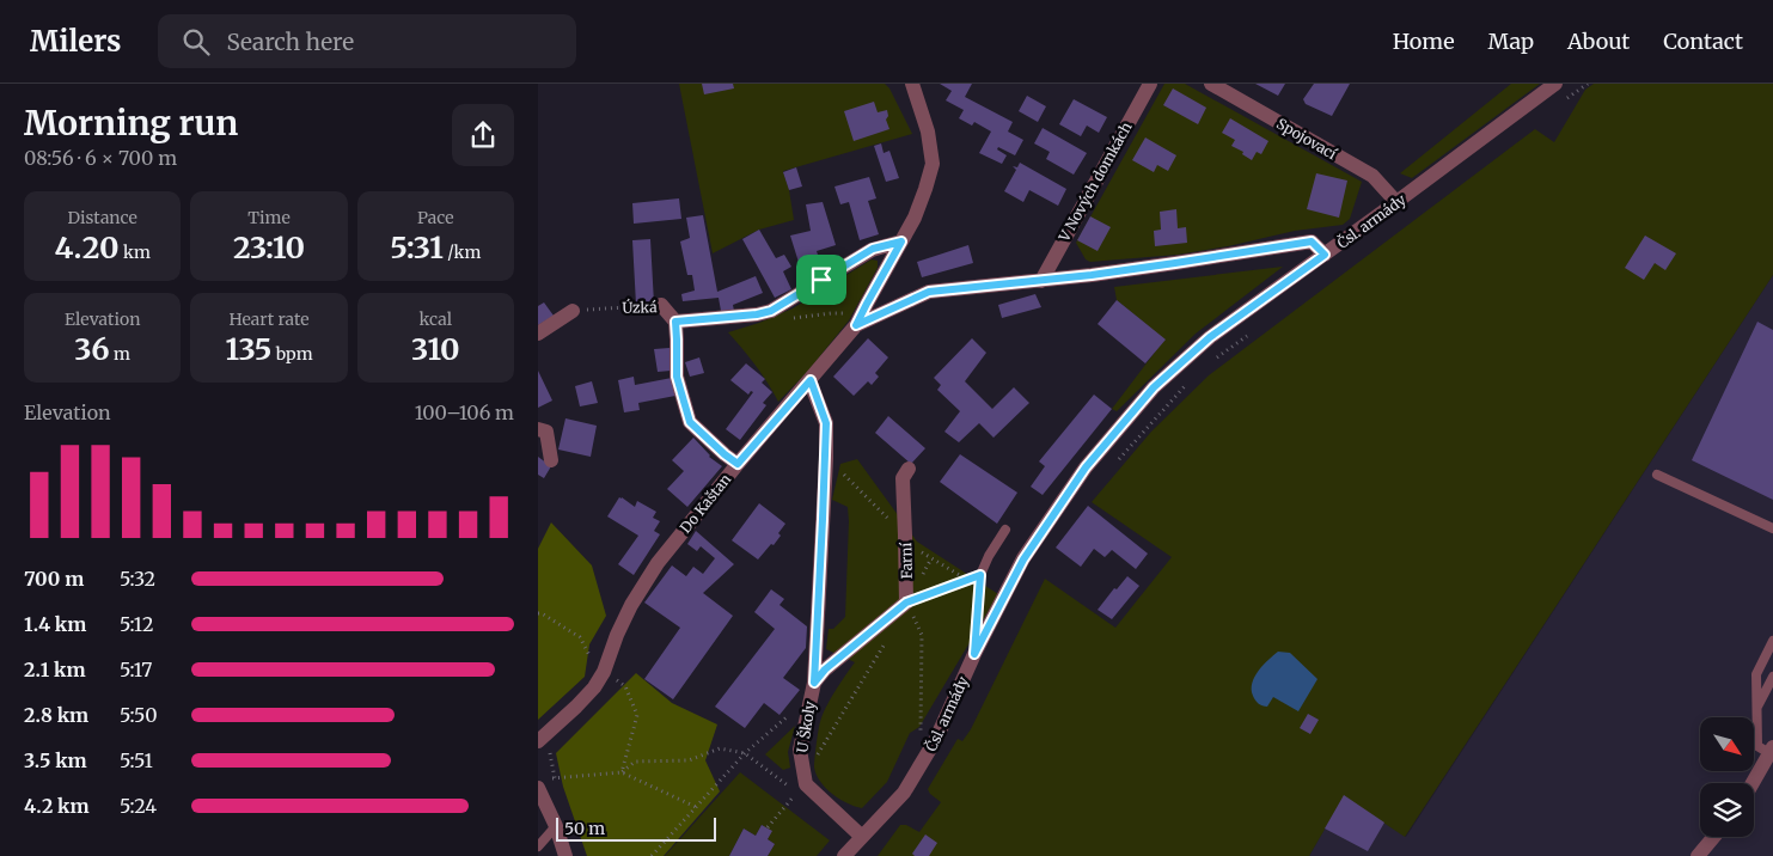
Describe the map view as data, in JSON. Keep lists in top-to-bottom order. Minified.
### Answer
{"streets":{"street":["Spojovací","V Nových domkách","Čsl. armády","Úzká","Do Kaštan","Farní","U Školy"]},"crossings":[["Spojovací","Čsl. armády"],["V Nových domkách","Do Kaštan"],["Čsl. armády","Do Kaštan"],["Čsl. armády","U Školy"],["Do Kaštan","U Školy"]],"scale_bar":"50 m","north":"bottom right","page":{"header":"Milers","search":"Search here","nav":["Home","Map","About","Contact"],"heading":["Morning run","08:56 · 6 × 700 m"],"stats":[["Distance","4.20 km"],["Time","23:10"],["Pace","5:31 /km"],["Elevation","36 m"],["Heart rate","135 bpm"],["kcal","310"]],"chart":["Elevation","100–106 m"],"list":[{"name":"700 m","note":"5:32"},{"name":"1.4 km","note":"5:12"},{"name":"2.1 km","note":"5:17"},{"name":"2.8 km","note":"5:50"},{"name":"3.5 km","note":"5:51"},{"name":"4.2 km","note":"5:24"}],"scale":"50 m"}}
